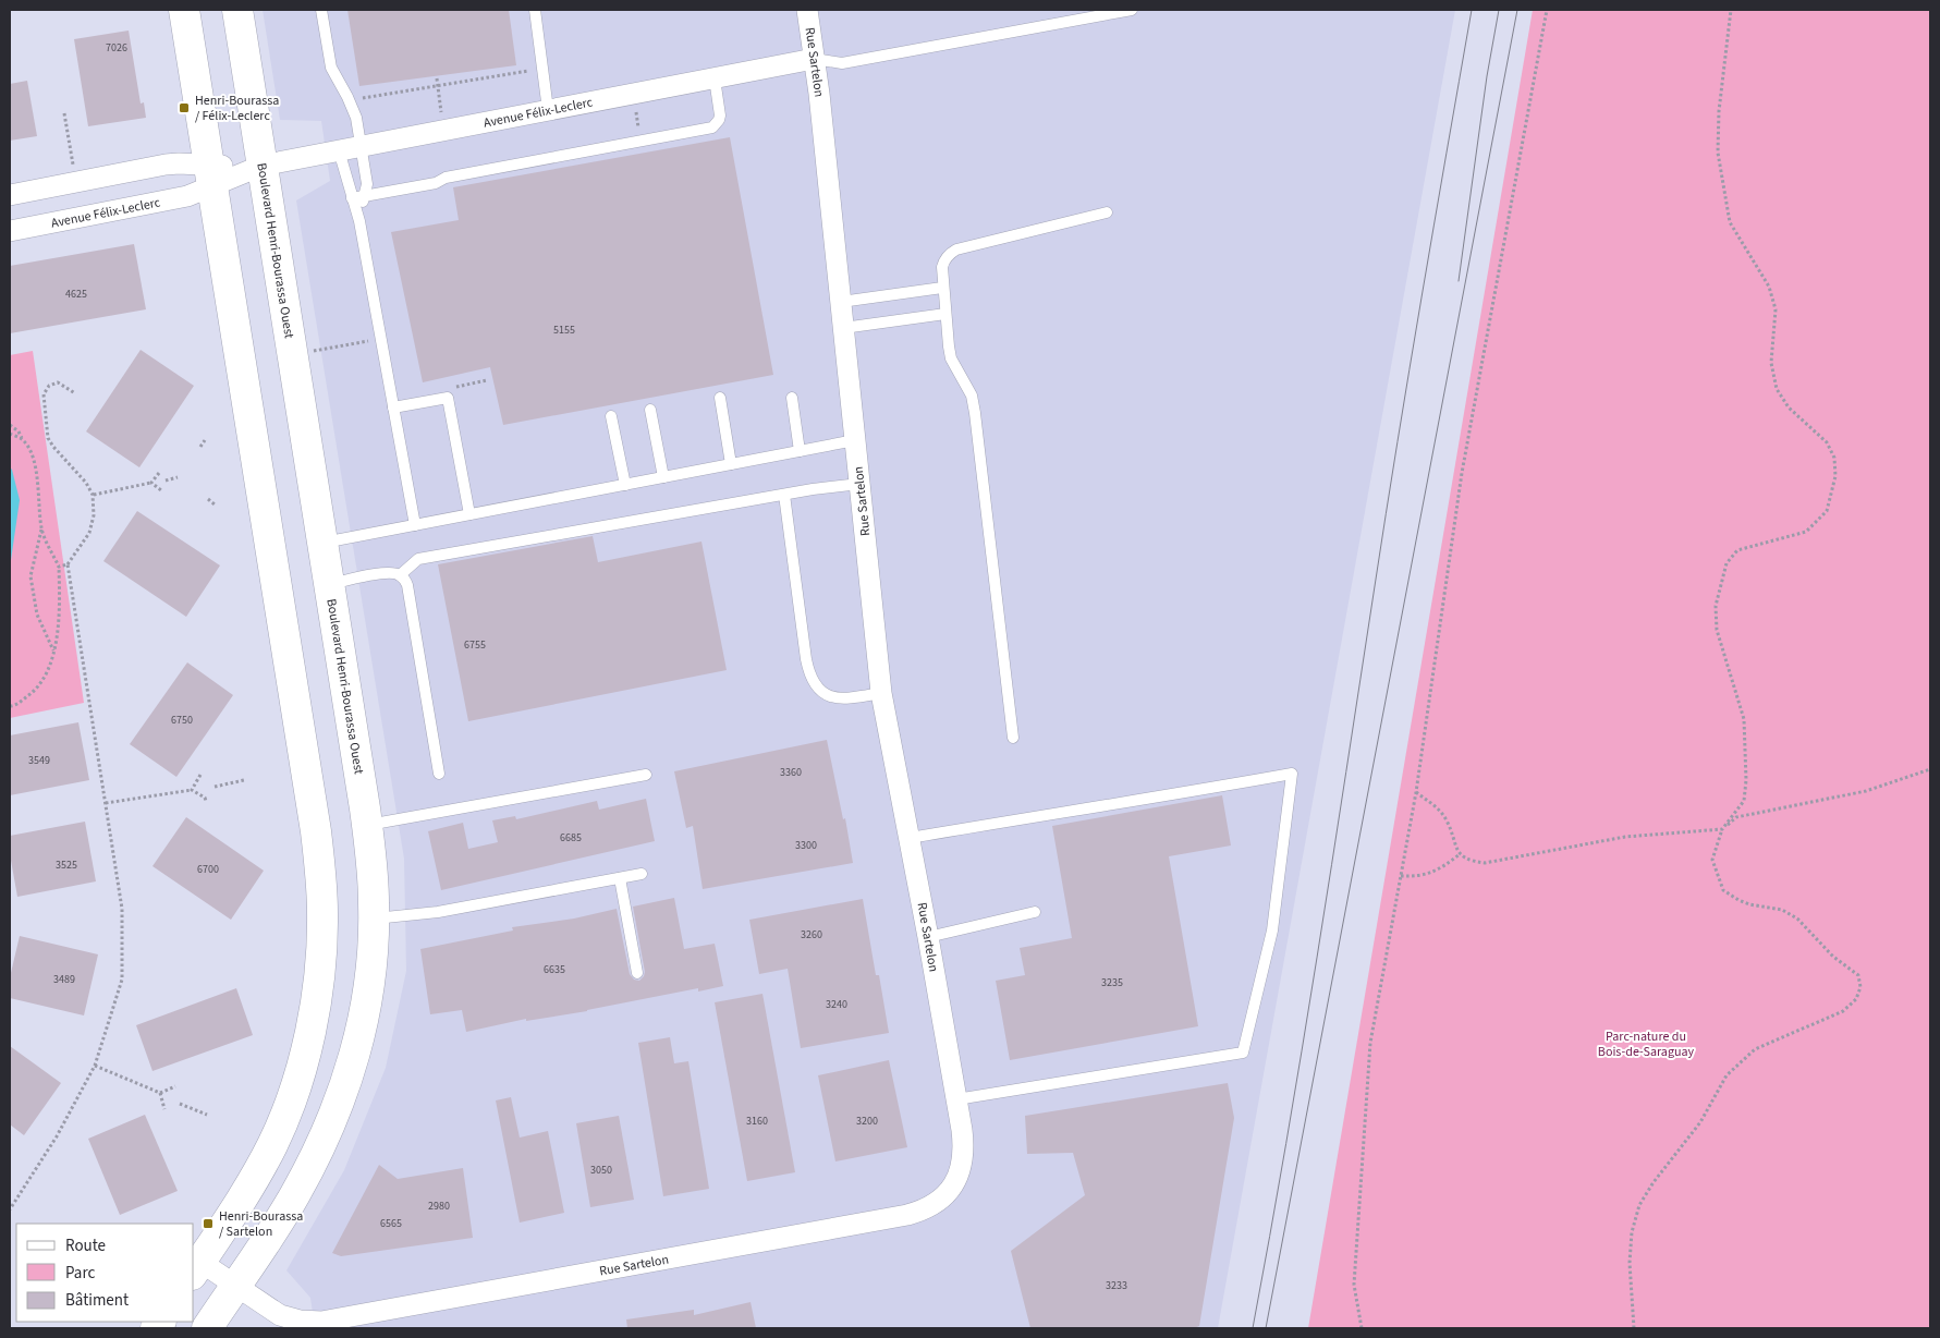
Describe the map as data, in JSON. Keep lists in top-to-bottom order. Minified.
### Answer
{"streets":{"main road":["Boulevard Henri-Bourassa Ouest"],"street":["Rue Sartelon","Avenue Félix-Leclerc"]},"crossings":[["Rue Sartelon","Avenue Félix-Leclerc"],["Rue Sartelon","Boulevard Henri-Bourassa Ouest"],["Avenue Félix-Leclerc","Boulevard Henri-Bourassa Ouest"]],"parks":["Parc-nature du Bois-de-Saraguay"],"places":{"transit":["Henri-Bourassa / Félix-Leclerc","Henri-Bourassa / Sartelon"]},"house_numbers":["7026","4625","5155","6755","6750","3549","3360","6685","3300","3525","6700","3260","6635","3489","3235","3240","3160","3200","3050","2980","6565","3233"],"legend":["Route","Parc","Bâtiment"]}
